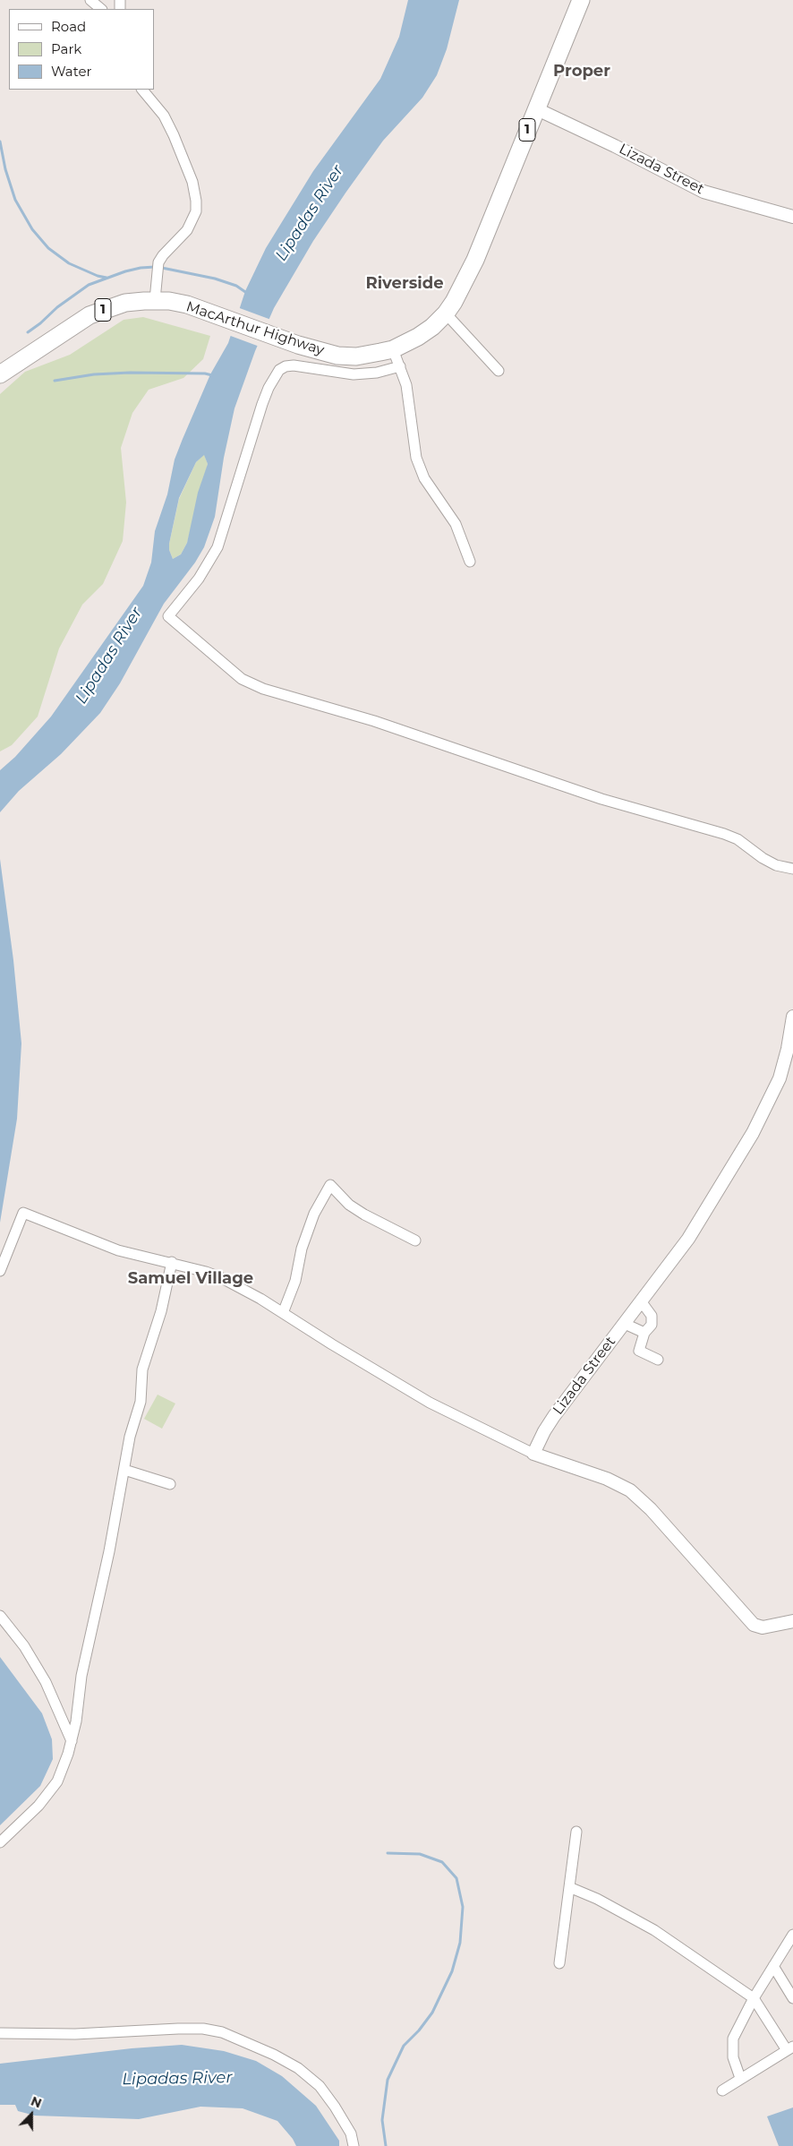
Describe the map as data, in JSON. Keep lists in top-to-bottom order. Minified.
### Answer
{"streets":{"highway":["1","MacArthur Highway"],"street":["Lizada Street"]},"crossings":[["Lizada Street","MacArthur Highway"]],"districts":["Proper","Riverside","Samuel Village"],"water":["Lipadas River"],"legend":["Road","Park","Water"],"north":"top"}
